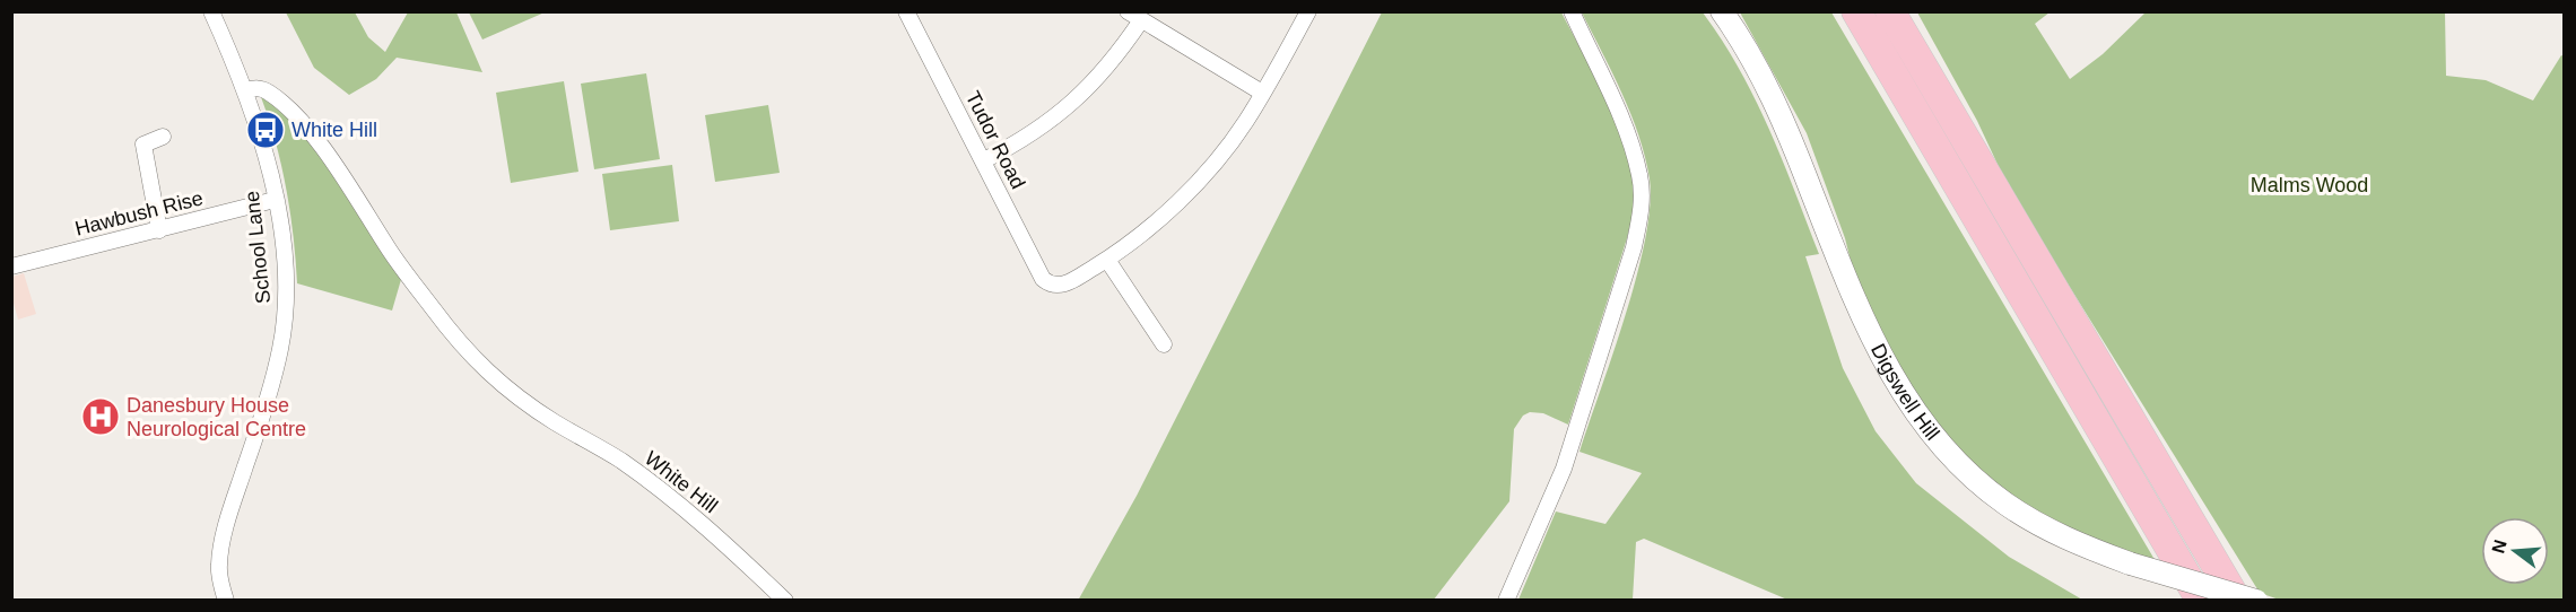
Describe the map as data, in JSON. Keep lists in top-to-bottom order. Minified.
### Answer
{"streets":{"main road":["Digswell Hill"],"street":["Tudor Road","Hawbush Rise","School Lane","White Hill"]},"crossings":[["Hawbush Rise","School Lane"],["School Lane","White Hill"]],"parks":["Malms Wood"],"places":{"bus stop":["White Hill"],"hospital":["Danesbury House Neurological Centre"]},"north":"left"}
